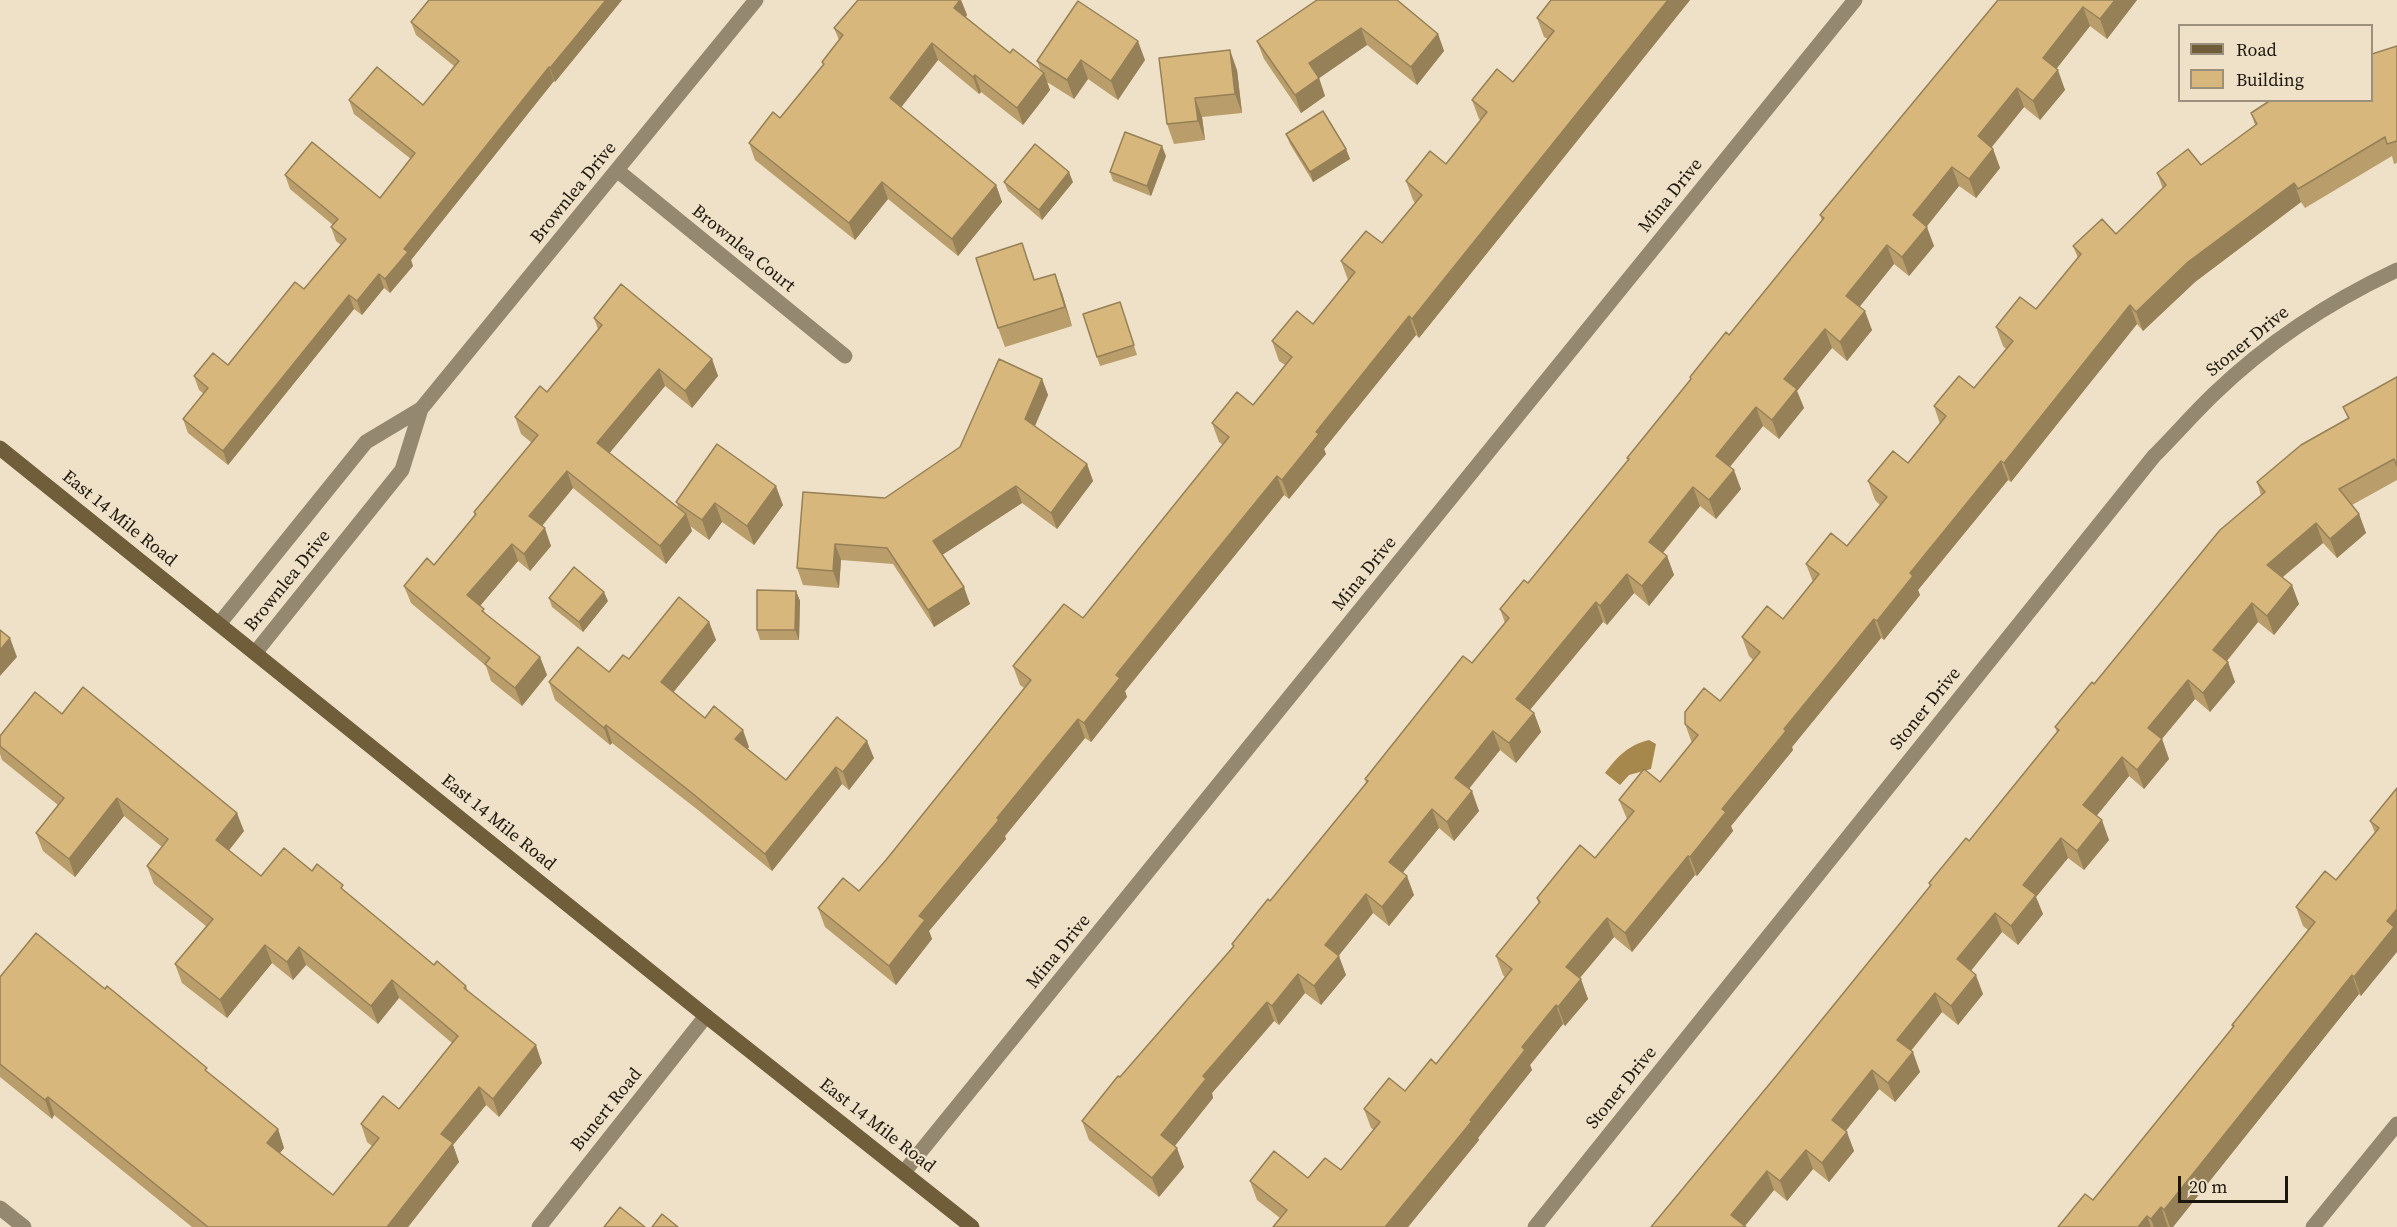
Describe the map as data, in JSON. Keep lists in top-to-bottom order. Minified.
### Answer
{"streets":{"main road":["East 14 Mile Road"],"street":["Brownlea Drive","Mina Drive","Brownlea Court","Stoner Drive","Bunert Road"]},"crossings":[["Brownlea Drive","Brownlea Court"],["Brownlea Drive","East 14 Mile Road"],["Mina Drive","East 14 Mile Road"],["East 14 Mile Road","Bunert Road"]],"legend":["Road","Building"],"scale_bar":"20 m"}
